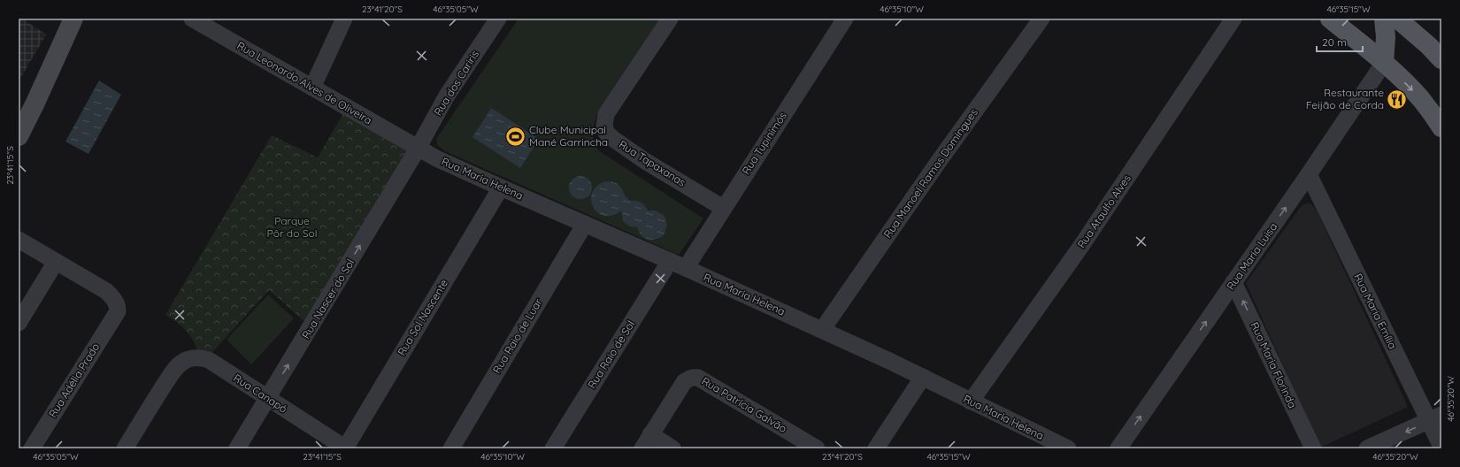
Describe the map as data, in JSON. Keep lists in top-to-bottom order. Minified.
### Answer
{"streets":{"street":["Rua Leonardo Alves de Oliveira","Rua dos Cariris","Rua Tupinimós","Rua Tapaxanas","Rua Manoel Ramos Domingues","Rua Maria Helena","Rua Ataulfo Alves","Rua Maria Luisa","Rua Nascer do Sol","Rua Maria Emília","Rua Sol Nascente","Rua Raio de Luar","Rua Raio de Sol","Rua Maria Florinda","Rua Adélia Prado","Rua Canapó","Rua Patrícia Galvão"]},"crossings":[["Rua Leonardo Alves de Oliveira","Rua dos Cariris"],["Rua Leonardo Alves de Oliveira","Rua Maria Helena"],["Rua Leonardo Alves de Oliveira","Rua Nascer do Sol"],["Rua dos Cariris","Rua Maria Helena"],["Rua dos Cariris","Rua Nascer do Sol"],["Rua Tupinimós","Rua Tapaxanas"],["Rua Tupinimós","Rua Maria Helena"],["Rua Manoel Ramos Domingues","Rua Maria Helena"],["Rua Maria Helena","Rua Ataulfo Alves"],["Rua Maria Helena","Rua Nascer do Sol"],["Rua Maria Helena","Rua Sol Nascente"],["Rua Maria Helena","Rua Raio de Luar"],["Rua Maria Helena","Rua Raio de Sol"],["Rua Maria Luisa","Rua Maria Emília"],["Rua Maria Luisa","Rua Maria Florinda"],["Rua Nascer do Sol","Rua Canapó"],["Rua Sol Nascente","Rua Canapó"]],"one_way":["Rua Maria Luisa","Rua Nascer do Sol","Rua Maria Florinda"],"parks":["Parque Pôr do Sol"],"places":{"restaurant":["Restaurante Feijão de Corda"],"sports":["Clube Municipal Mané Garrincha"]},"scale_bar":"20 m","coordinates":["23°41'20\"S","46°35'05\"W","46°35'10\"W","46°35'15\"W","23°41'15\"S","46°35'20\"W"]}
